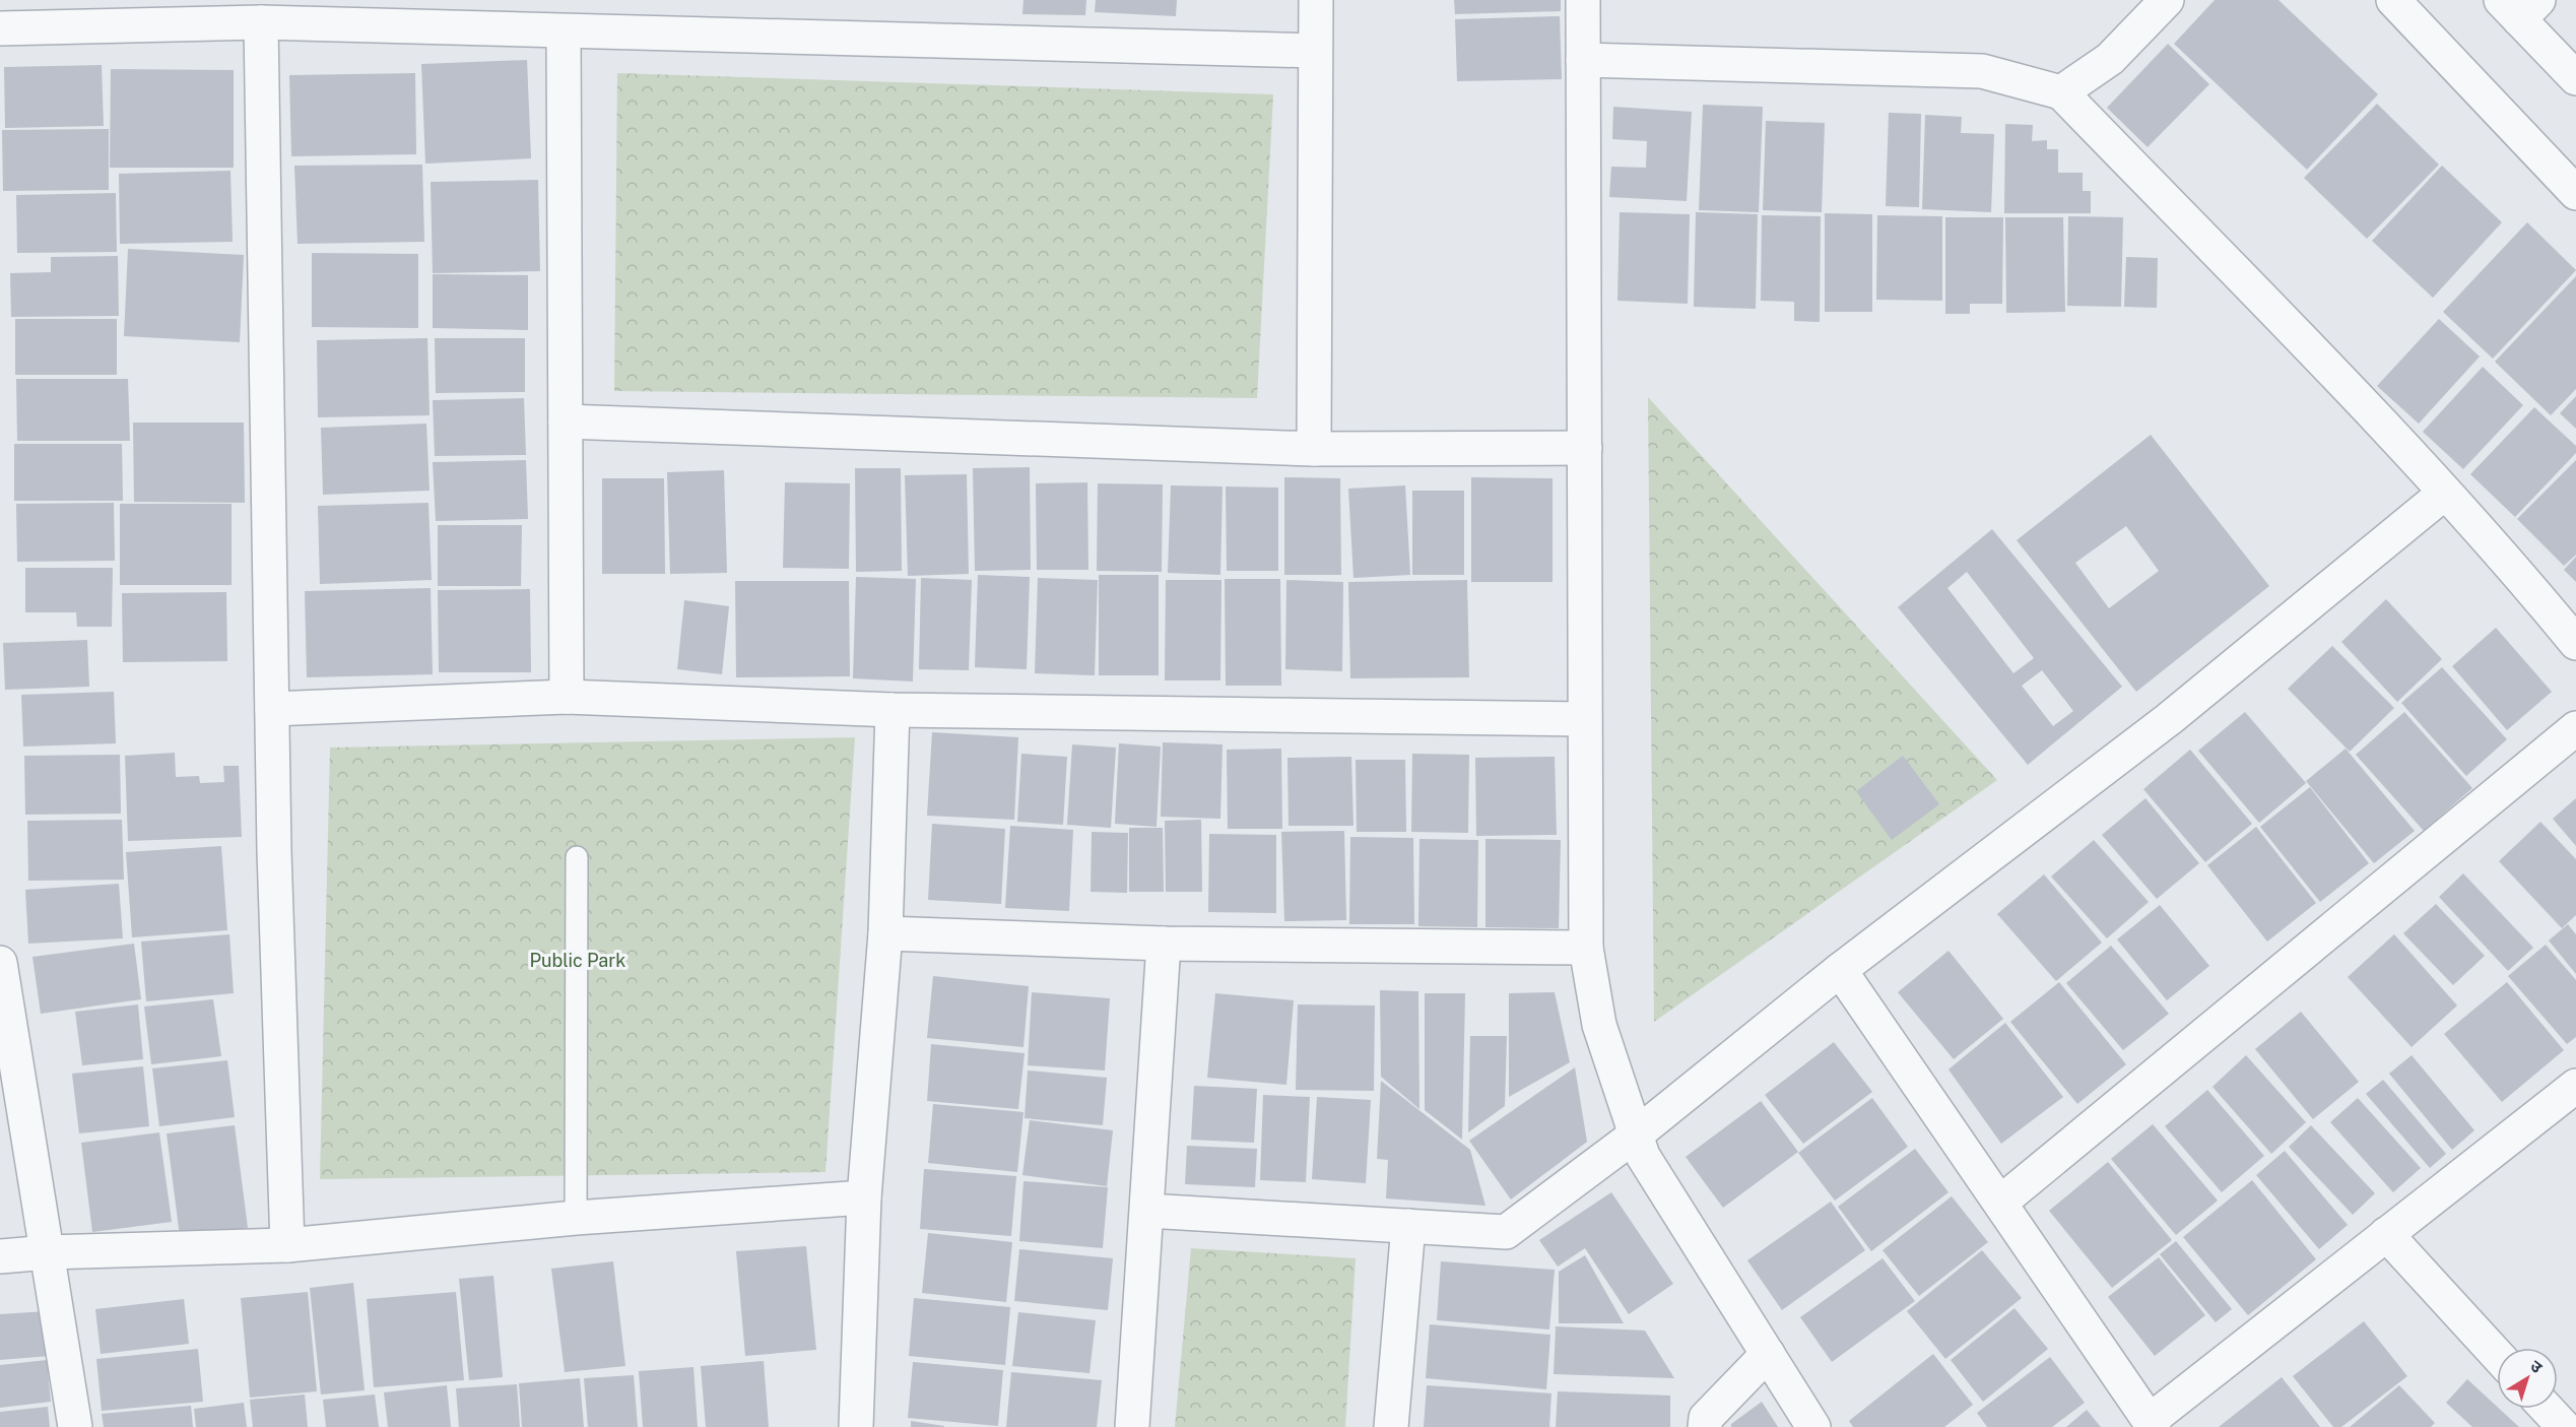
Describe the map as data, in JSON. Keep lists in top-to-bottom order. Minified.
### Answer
{"parks":["Public Park"],"north":"top right"}
